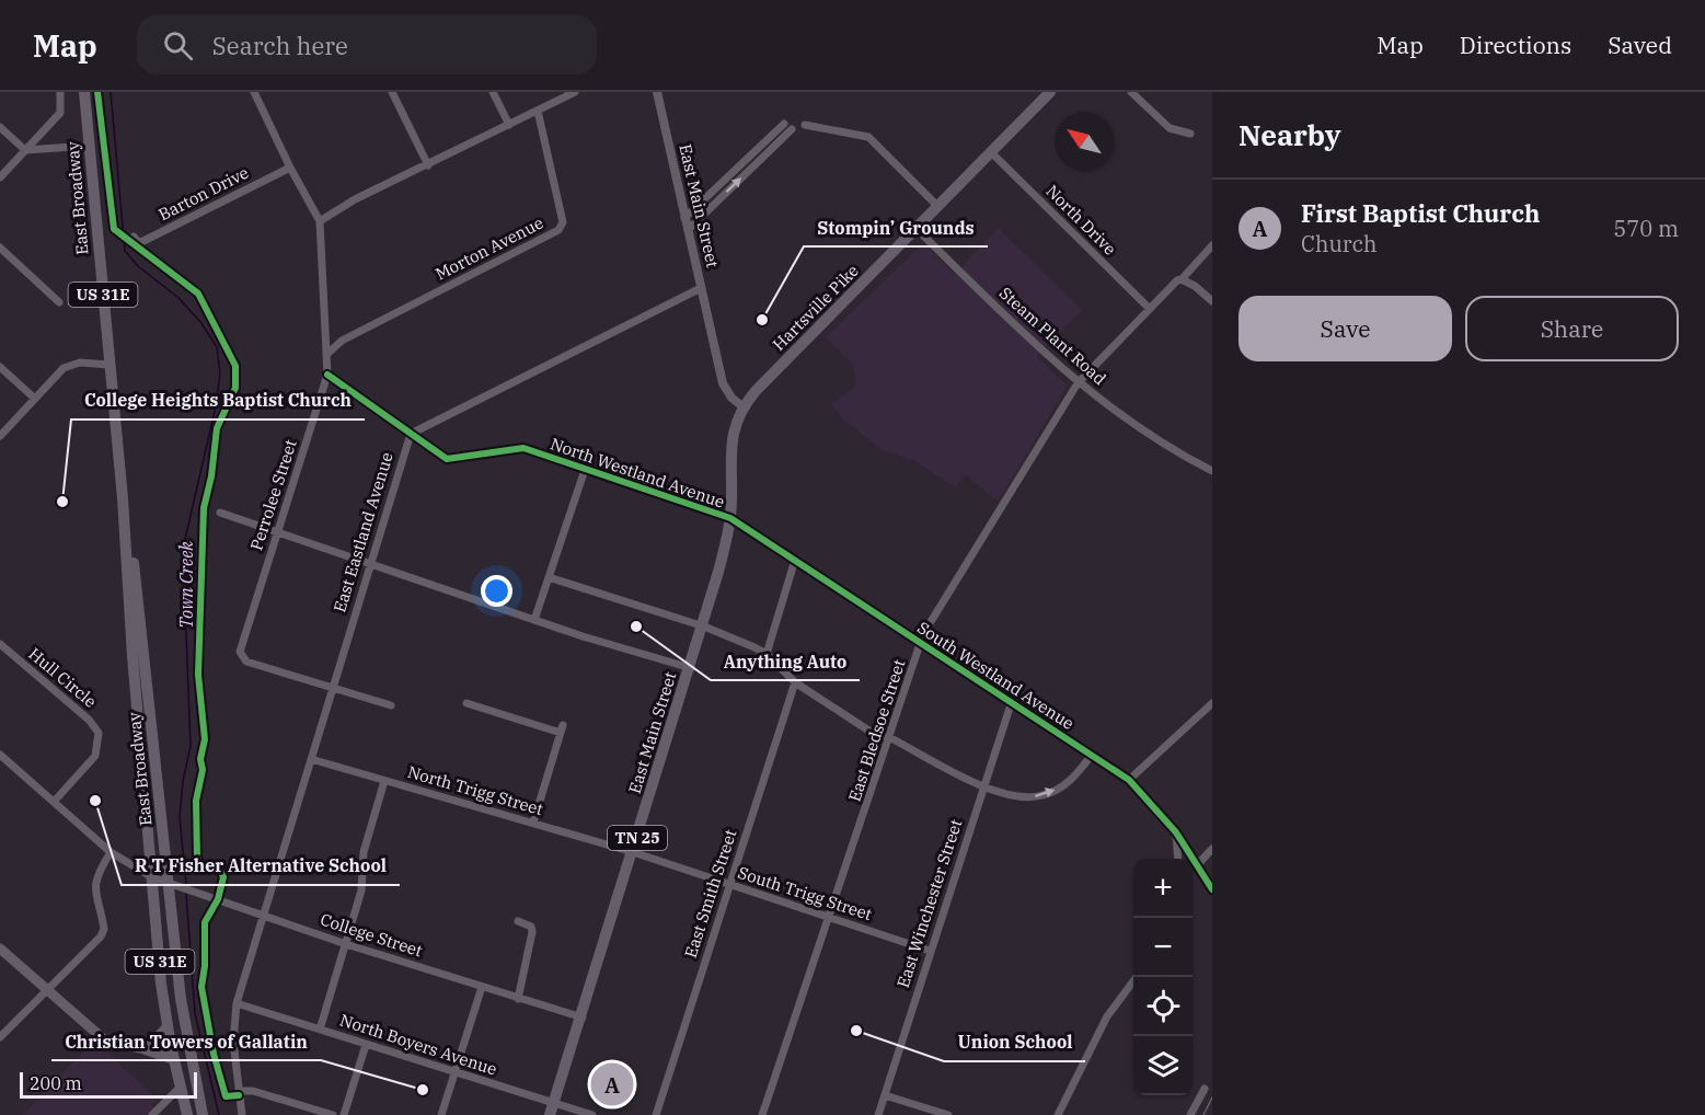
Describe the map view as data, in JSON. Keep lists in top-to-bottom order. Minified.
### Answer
{"streets":{"main road":["East Broadway","East Main Street","US 31E","Hartsville Pike","TN 25"],"street":["Barton Drive","North Drive","Morton Avenue","Steam Plant Road","North Westland Avenue","Perrolee Street","East Eastland Avenue","South Westland Avenue","Hull Circle","East Bledsoe Street","North Trigg Street","East Smith Street","South Trigg Street","East Winchester Street","College Street","North Boyers Avenue"]},"crossings":[["East Broadway","US 31E"],["East Broadway","College Street"],["East Main Street","Hartsville Pike"],["East Main Street","North Westland Avenue"],["East Main Street","South Westland Avenue"],["East Main Street","North Trigg Street"],["East Main Street","South Trigg Street"],["East Main Street","College Street"],["East Main Street","North Boyers Avenue"],["North Drive","Hartsville Pike"],["North Drive","East Bledsoe Street"],["Morton Avenue","Perrolee Street"],["Hartsville Pike","Steam Plant Road"],["Steam Plant Road","East Bledsoe Street"],["North Westland Avenue","Perrolee Street"],["North Westland Avenue","East Eastland Avenue"],["North Westland Avenue","South Westland Avenue"],["Perrolee Street","East Eastland Avenue"],["East Eastland Avenue","North Trigg Street"],["East Eastland Avenue","College Street"],["East Eastland Avenue","North Boyers Avenue"],["South Westland Avenue","East Bledsoe Street"],["South Westland Avenue","East Winchester Street"],["East Bledsoe Street","South Trigg Street"],["North Trigg Street","South Trigg Street"],["East Smith Street","South Trigg Street"],["South Trigg Street","East Winchester Street"]],"water":["Town Creek"],"places":["Stompin’ Grounds","College Heights Baptist Church","Anything Auto","R T Fisher Alternative School","Union School","Christian Towers of Gallatin"],"scale_bar":"200 m","north":"top left","page":{"header":"Map","search":"Search here","nav":["Map","Directions","Saved"],"heading":"Nearby","list":[{"mark":"A","name":"First Baptist Church","note":"Church","value":"570 m"}],"buttons":["Save","Share"],"map_buttons":["+","−"],"pins":"A","scale":"200 m"}}
